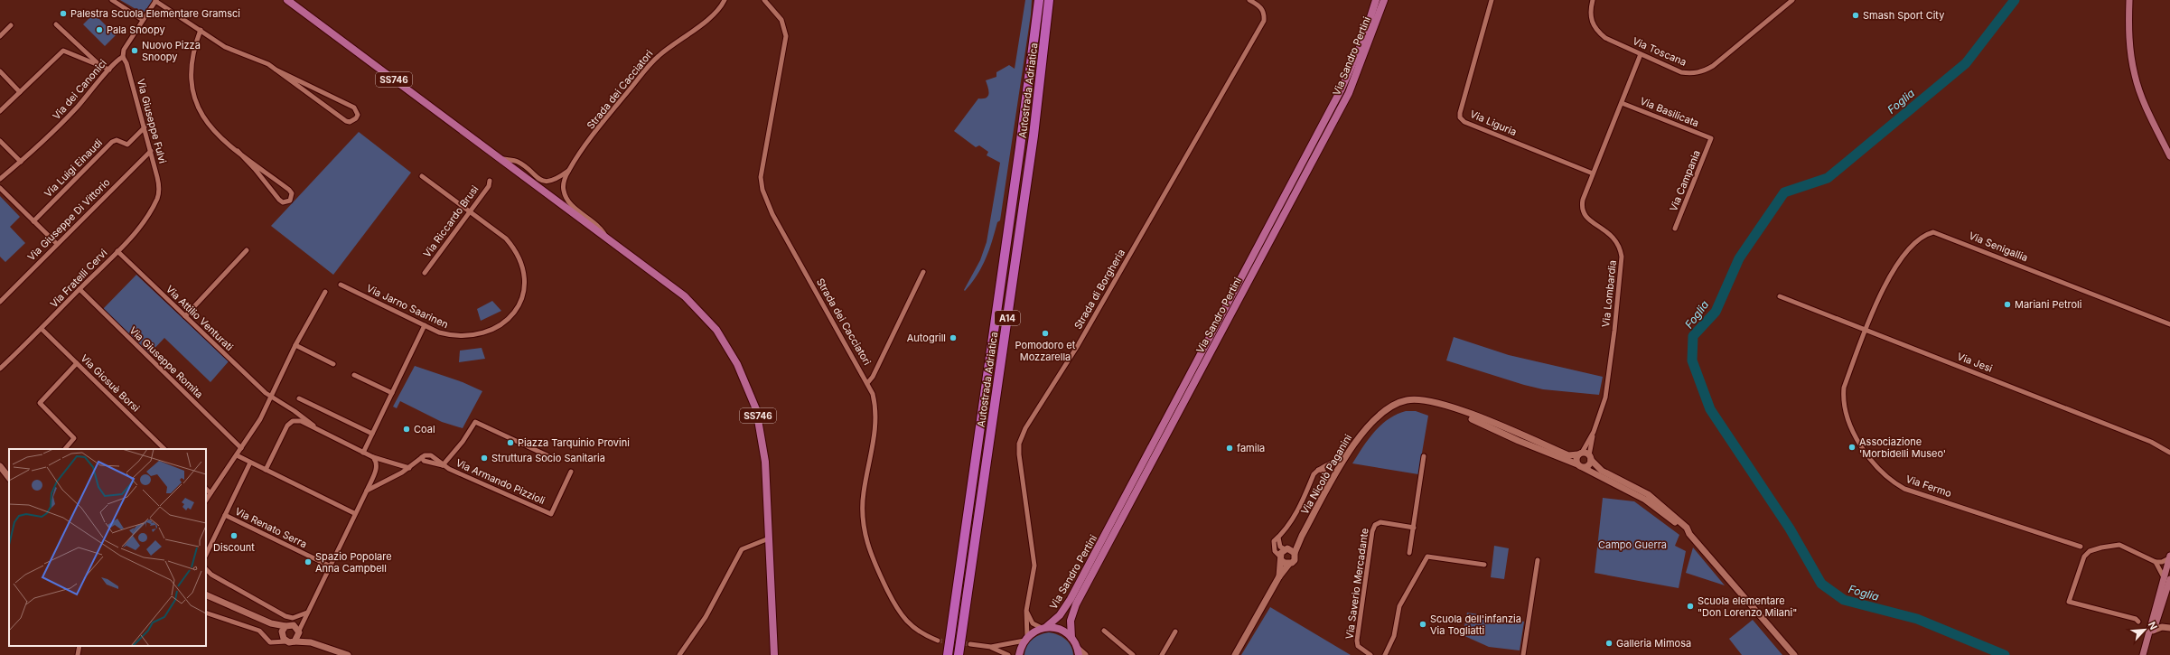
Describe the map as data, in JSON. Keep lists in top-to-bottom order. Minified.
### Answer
{"streets":{"highway":["Autostrada Adriatica","A14"],"main road":["Via Sandro Pertini","SS746"],"street":["Via Toscana","Via dei Canonici","Strada dei Cacciatori","Via Basilicata","Via Giuseppe Fulvi","Via Liguria","Via Luigi Einaudi","Via Campania","Via Giuseppe Di Vittorio","Via Riccardo Brusi","Via Senigallia","Via Fratelli Cervi","Strada di Borgheria","Via Lombardia","Via Jarno Saarinen","Via Attilio Venturati","Via Giuseppe Romita","Via Jesi","Via Giosuè Borsi","Via Nicolò Paganini","Via Armando Pizzioli","Via Fermo","Via Renato Serra","Via Saverio Mercadante"]},"crossings":[["Via Toscana","Via Lombardia"],["Via Sandro Pertini","Strada di Borgheria"],["SS746","Strada dei Cacciatori"],["Via dei Canonici","Via Giuseppe Fulvi"],["Via Basilicata","Via Campania"],["Via Basilicata","Via Lombardia"],["Via Giuseppe Fulvi","Via Luigi Einaudi"],["Via Giuseppe Fulvi","Via Giuseppe Di Vittorio"],["Via Giuseppe Fulvi","Via Fratelli Cervi"],["Via Liguria","Via Lombardia"],["Via Riccardo Brusi","Via Jarno Saarinen"],["Via Senigallia","Via Jesi"],["Via Senigallia","Via Fermo"],["Via Fratelli Cervi","Via Attilio Venturati"],["Via Fratelli Cervi","Via Giuseppe Romita"],["Via Fratelli Cervi","Via Giosuè Borsi"],["Via Lombardia","Via Nicolò Paganini"],["Via Jesi","Via Fermo"]],"water":["Foglia"],"parks":["Campo Guerra"],"places":["Palestra Scuola Elementare Gramsci","Smash Sport City","Pala Snoopy","Nuovo Pizza Snoopy","Mariani Petroli","Pomodoro et Mozzarella","Autogrill","Coal","Piazza Tarquinio Provini","Associazione 'Morbidelli Museo'","famila","Struttura Socio Sanitaria","Discount","Spazio Popolare Anna Campbell","Scuola elementare \"Don Lorenzo Milani\"","Scuola dell'infanzia Via Togliatti","Galleria Mimosa"],"north":"top right"}
